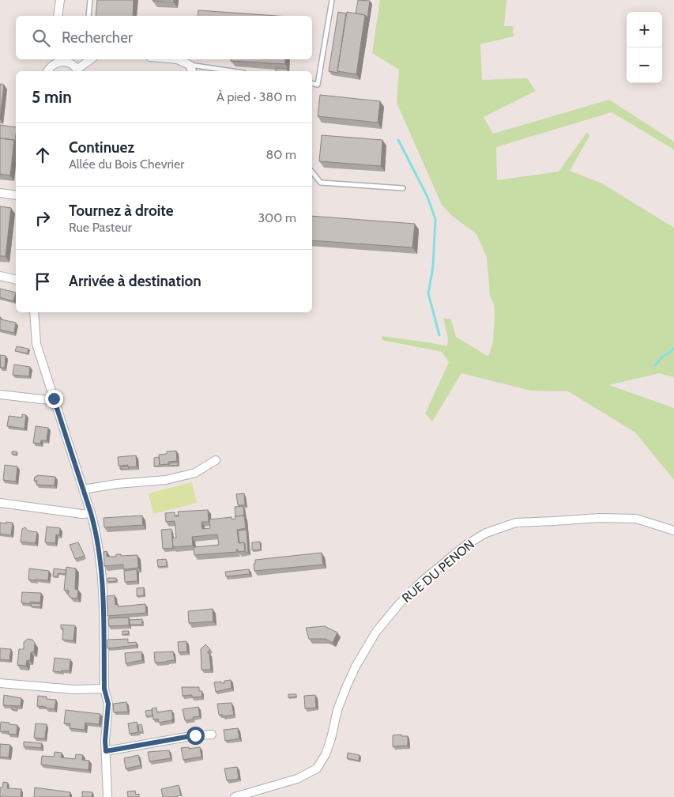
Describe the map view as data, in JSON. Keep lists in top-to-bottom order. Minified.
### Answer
{"streets":{"street":["RUE DU PENON"]},"page":{"map_buttons":["+","−"],"search":"Rechercher","heading":["5 min","À pied · 380 m"],"list":[["Continuez","Allée du Bois Chevrier","80 m"],["Tournez à droite","Rue Pasteur","300 m"],"Arrivée à destination"]}}
